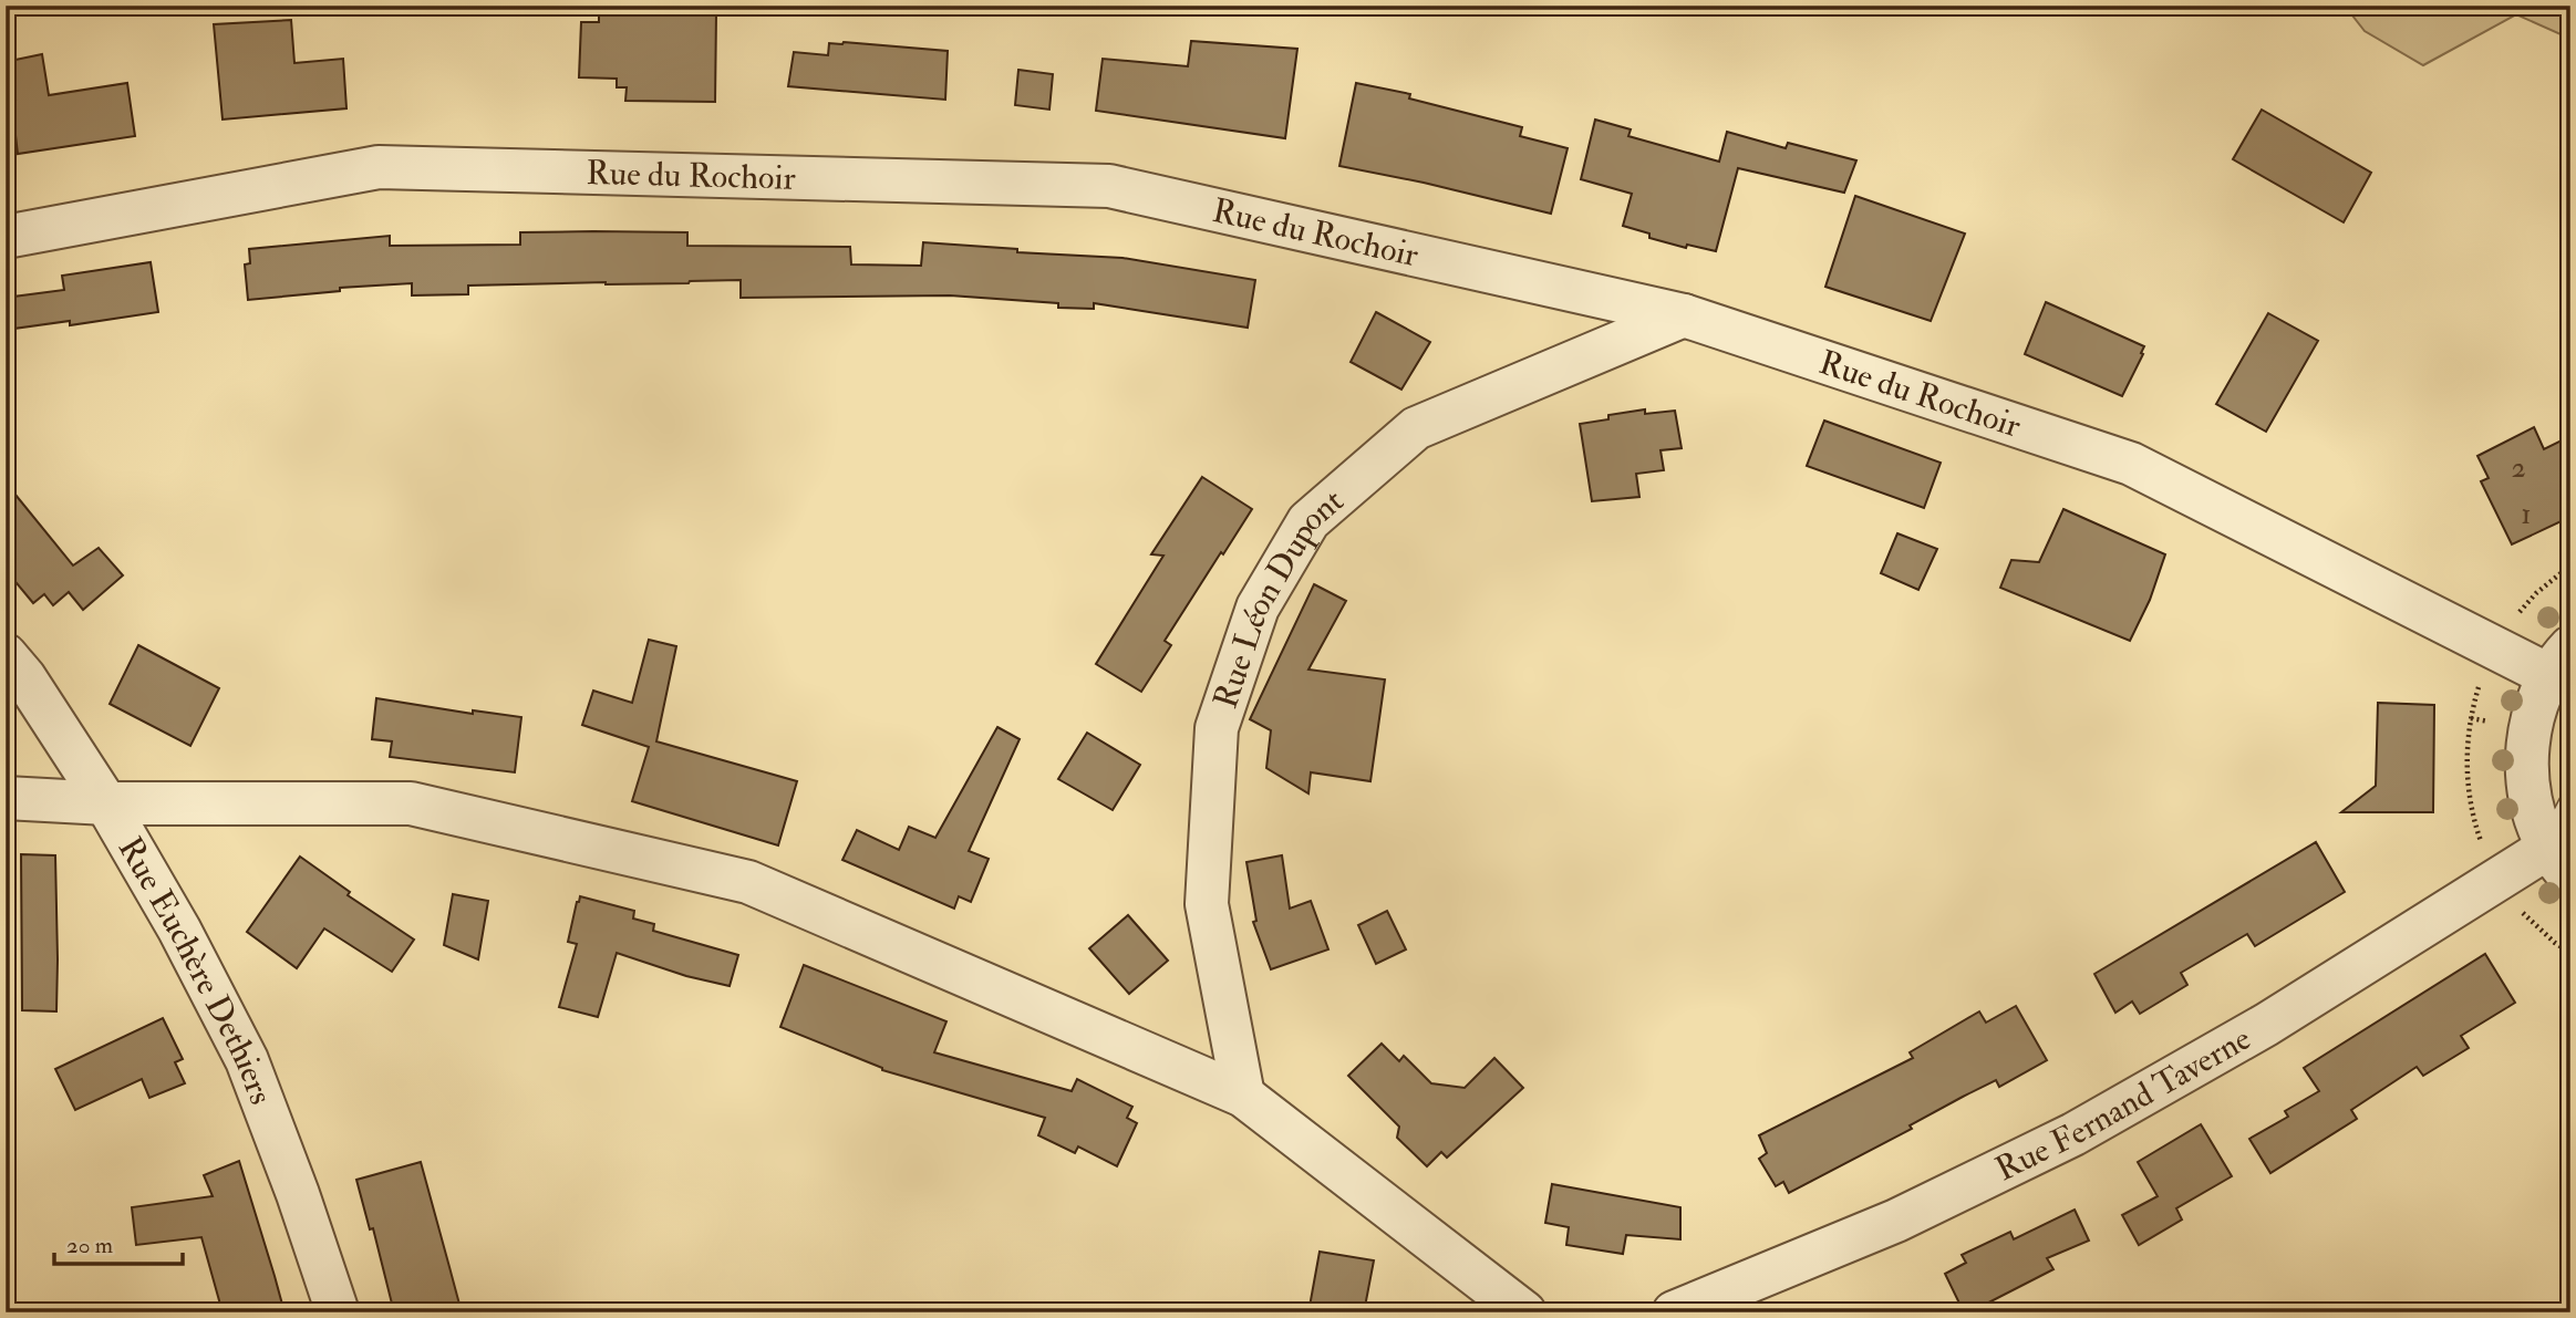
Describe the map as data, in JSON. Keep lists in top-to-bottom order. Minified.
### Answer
{"streets":{"street":["Rue du Rochoir","Rue Léon Dupont","Rue Euchère Dethiers","Rue Fernand Taverne"]},"crossings":[["Rue du Rochoir","Rue Léon Dupont"]],"house_numbers":["2","1"],"scale_bar":"20 m"}
